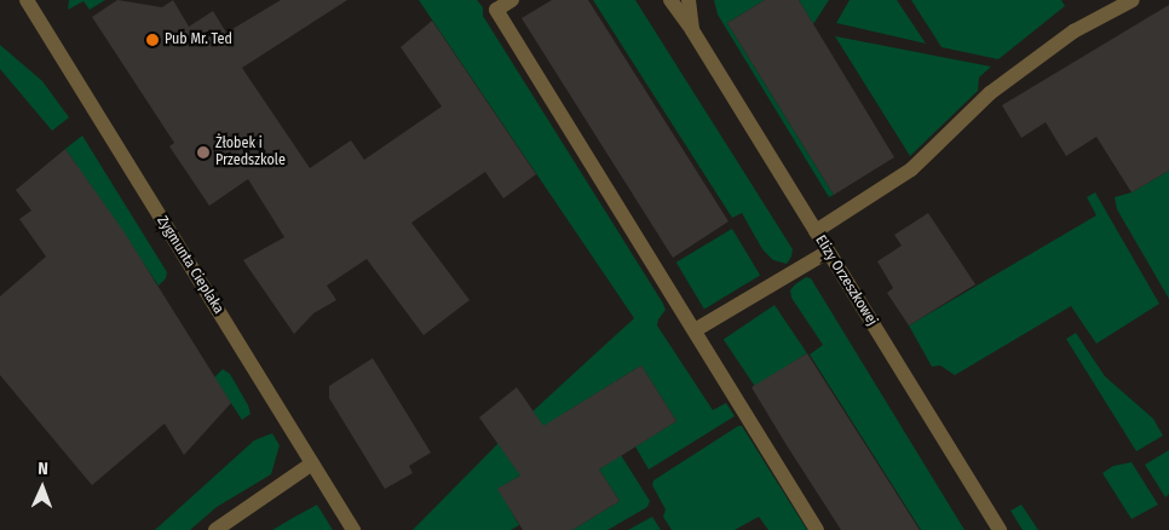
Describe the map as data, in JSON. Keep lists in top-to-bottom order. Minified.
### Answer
{"streets":{"street":["Zygmunta Cieplaka","Elizy Orzeszkowej"]},"places":["Pub Mr. Ted","Żłobek i Przedszkole"],"north":"top"}
